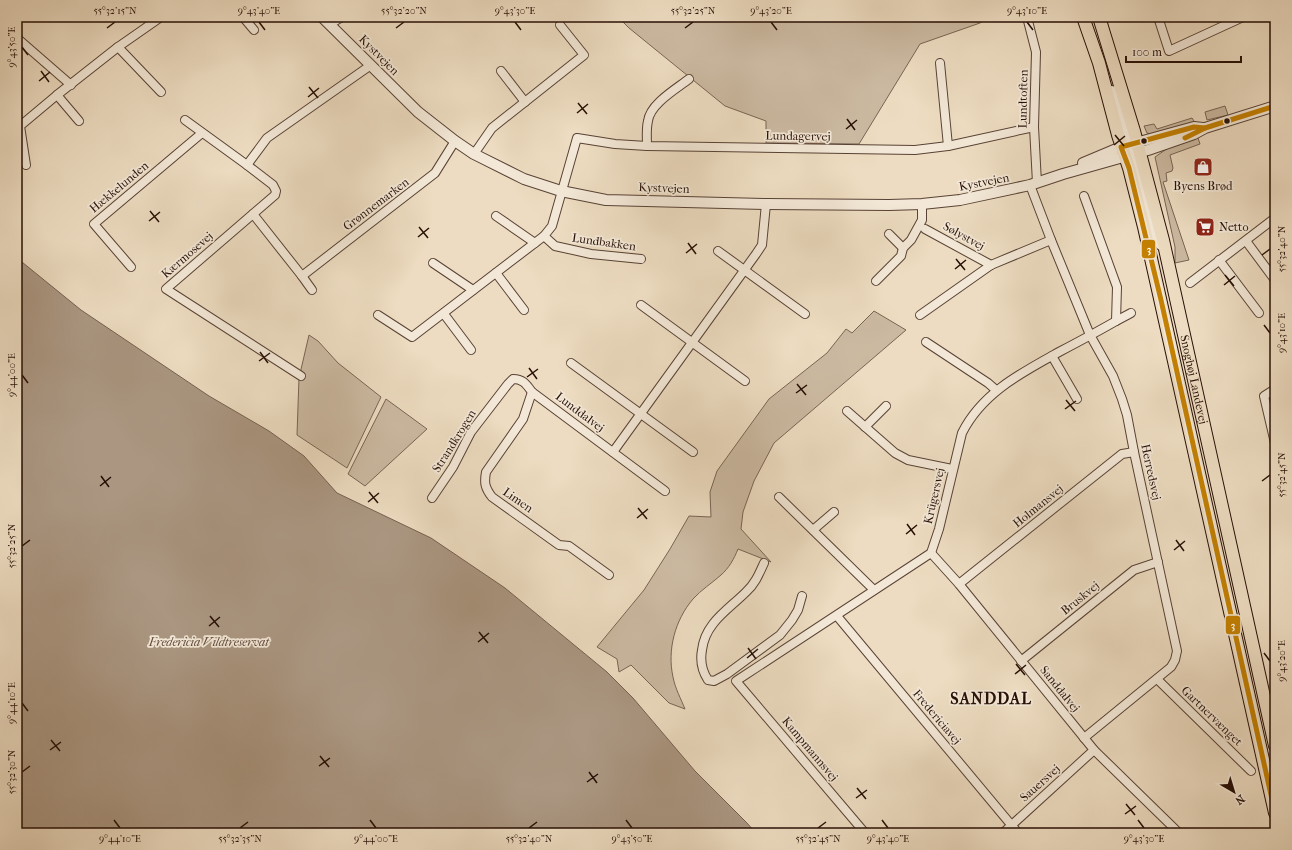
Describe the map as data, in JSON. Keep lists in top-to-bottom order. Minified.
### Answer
{"streets":{"main road":["Snoghøj Landevej"],"street":["Kystvejen","Lundtoften","Lundagervej","Hækkelunden","Grønnemarken","Sølystvej","Lundbakken","Kærmosevej","Lunddalvej","Strandkrogen","Herredsvej","Krügersvej","Limen","Holmansvej","Bruskvej","Sanddalvej","Gartnervænget","Fredericiavej","Kampmannsvej","Sauersvej"]},"crossings":[["Kystvejen","Lundtoften"],["Kystvejen","Lundagervej"],["Kystvejen","Grønnemarken"],["Kystvejen","Snoghøj Landevej"],["Kystvejen","Herredsvej"],["Lundtoften","Lundagervej"],["Lundtoften","Herredsvej"],["Sølystvej","Herredsvej"],["Lunddalvej","Strandkrogen"],["Lunddalvej","Limen"],["Strandkrogen","Limen"],["Herredsvej","Krügersvej"],["Herredsvej","Holmansvej"],["Herredsvej","Bruskvej"],["Herredsvej","Sanddalvej"],["Herredsvej","Gartnervænget"],["Krügersvej","Sanddalvej"],["Holmansvej","Sanddalvej"],["Bruskvej","Sanddalvej"],["Sanddalvej","Sauersvej"],["Fredericiavej","Sauersvej"]],"districts":["SANDDAL"],"parks":["Fredericia Vildtreservat"],"places":{"shop":["Byens Brød"],"supermarket":["Netto"]},"lines":["transit line 3"],"scale_bar":"100 m","north":"bottom right","coordinates":["55°32'15\"N","9°43'40\"E","55°32'20\"N","9°43'30\"E","55°32'25\"N","9°43'20\"E","9°43'10\"E","9°43'50\"E","55°32'40\"N","9°44'00\"E","55°32'45\"N","9°44'10\"E","55°32'30\"N","55°32'35\"N"]}
